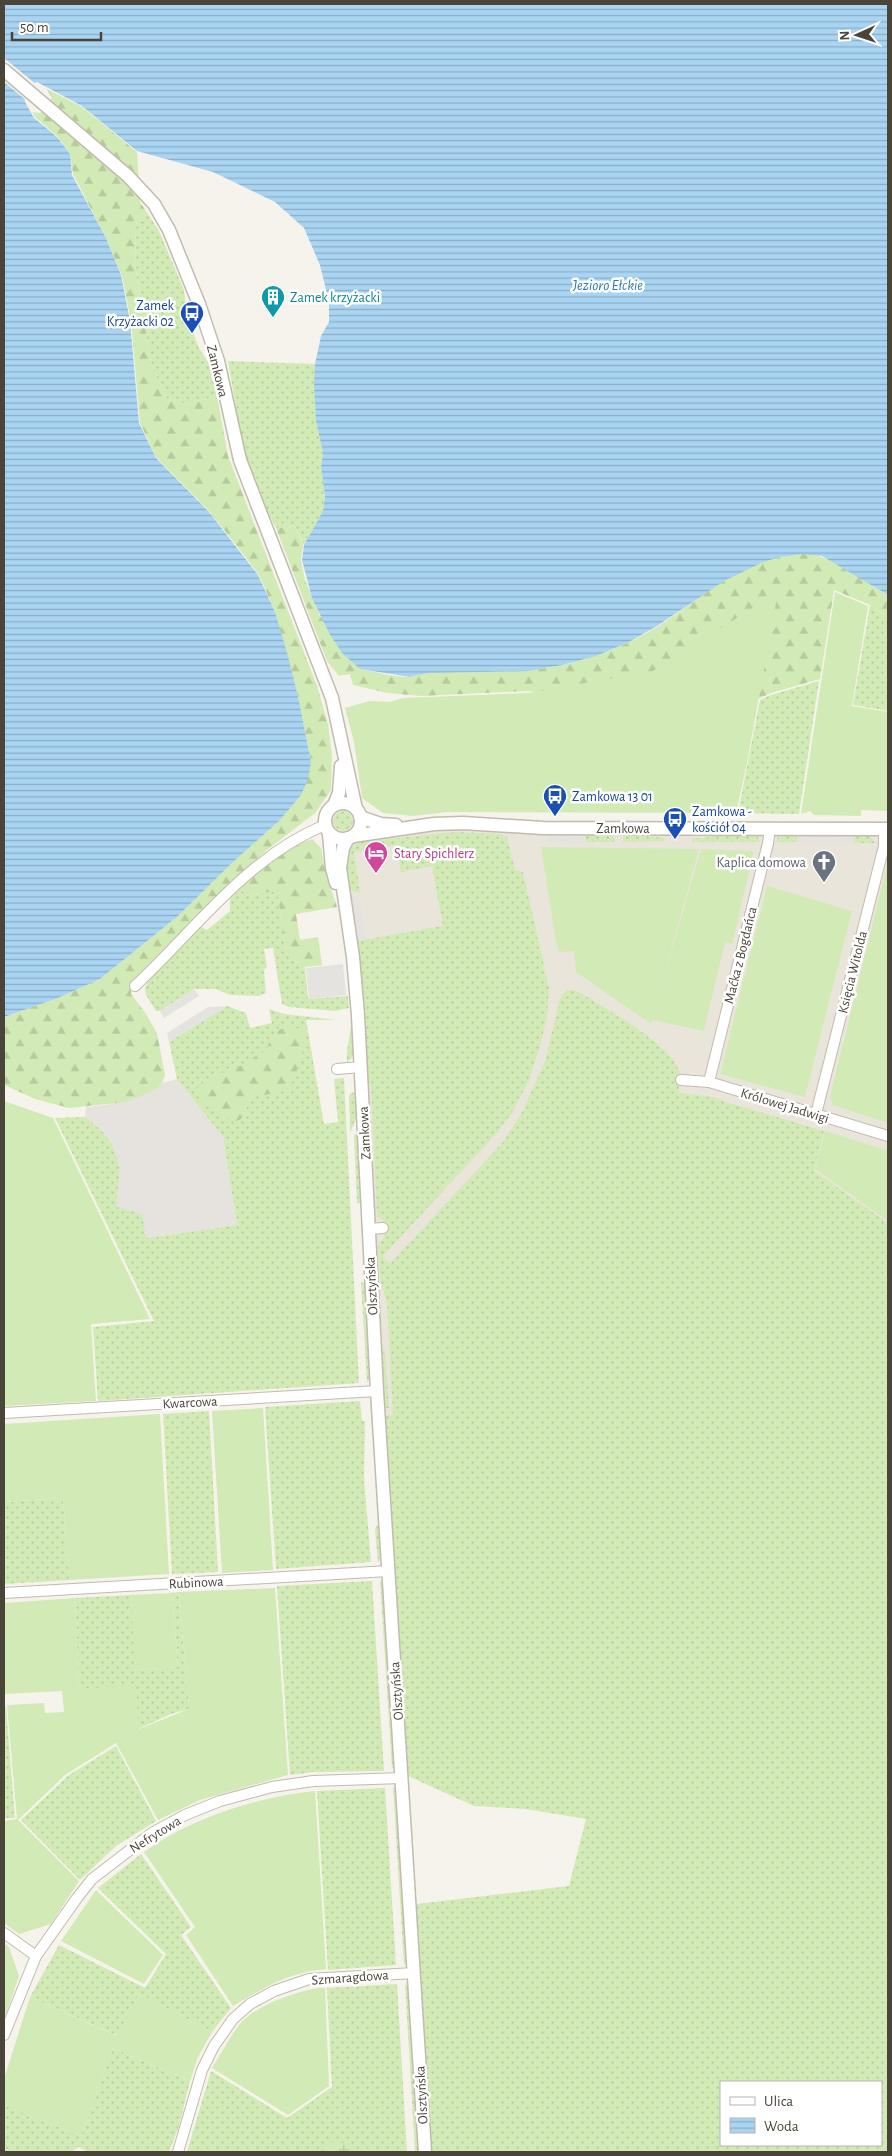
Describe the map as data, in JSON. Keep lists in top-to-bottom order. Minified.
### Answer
{"streets":{"street":["Zamkowa","Maćka z Bogdańca","Księcia Witolda","Królowej Jadwigi","Olsztyńska","Kwarcowa","Rubinowa","Nefrytowa","Szmaragdowa"]},"crossings":[["Zamkowa","Maćka z Bogdańca"],["Zamkowa","Księcia Witolda"],["Zamkowa","Olsztyńska"],["Maćka z Bogdańca","Królowej Jadwigi"],["Księcia Witolda","Królowej Jadwigi"],["Olsztyńska","Kwarcowa"],["Olsztyńska","Rubinowa"],["Olsztyńska","Nefrytowa"],["Olsztyńska","Szmaragdowa"]],"water":["Jezioro Ełckie"],"places":{"building":["Zamek krzyżacki"],"bus stop":["Zamek Krzyżacki 02","Zamkowa 13 01","Zamkowa - kościół 04"],"hotel":["Stary Spichlerz"],"church":["Kaplica domowa"]},"legend":["Ulica","Woda"],"scale_bar":"50 m","north":"left"}
